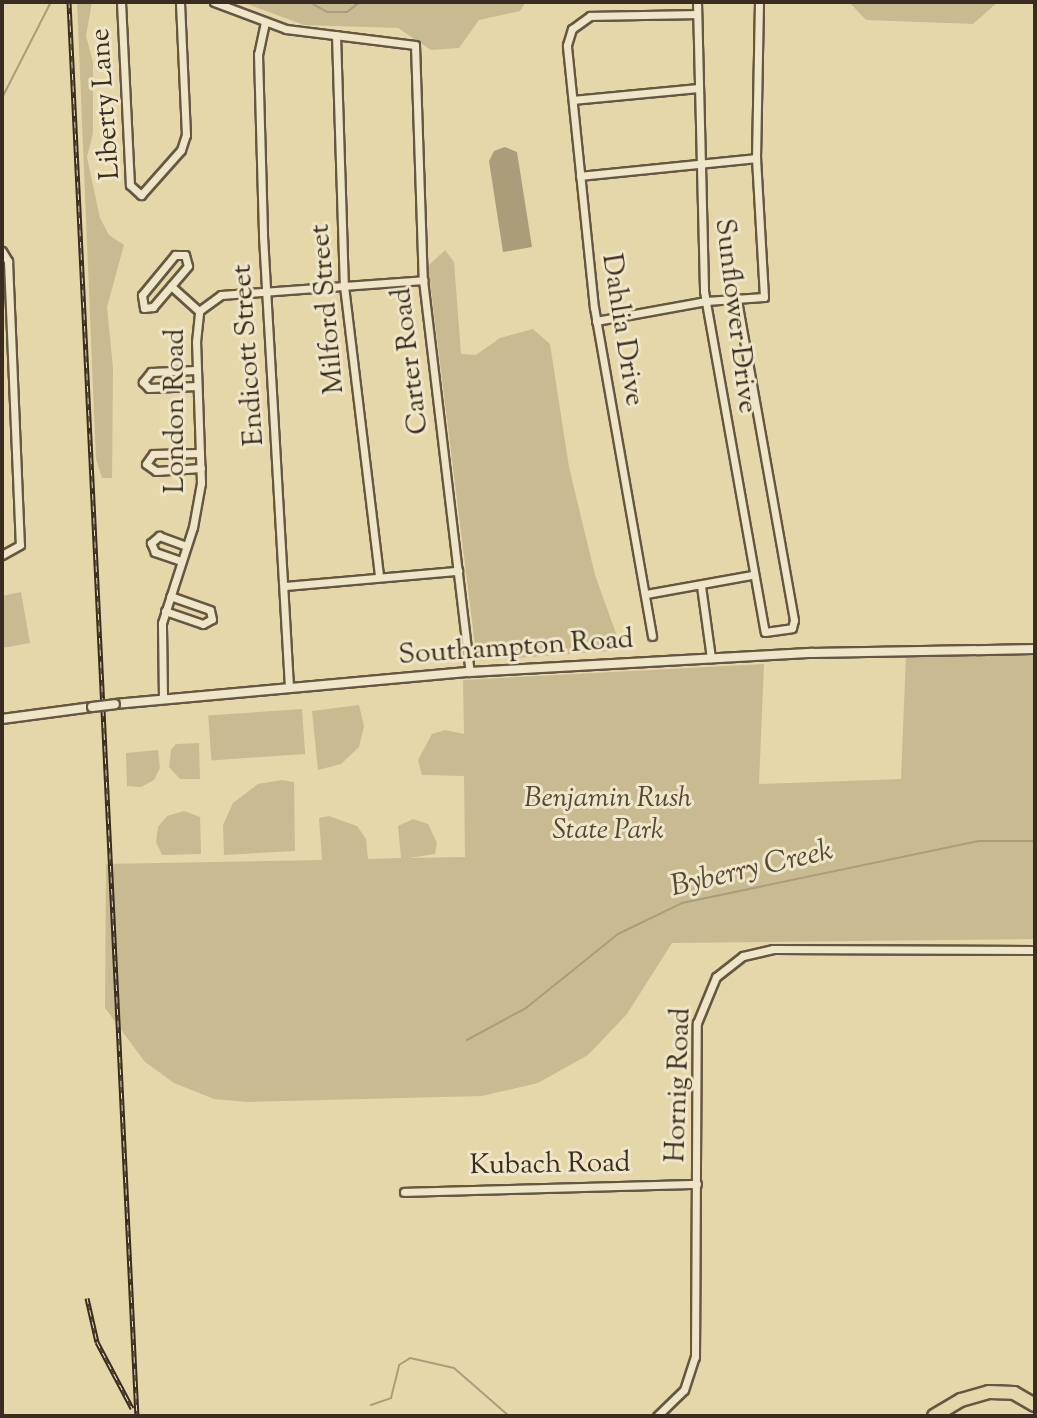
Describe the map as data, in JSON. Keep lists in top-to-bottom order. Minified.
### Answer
{"streets":{"street":["Liberty Lane","Milford Street","Sunflower Drive","Dahlia Drive","Endicott Street","Carter Road","London Road","Southampton Road","Hornig Road","Kubach Road"]},"crossings":[["Milford Street","Carter Road"],["Sunflower Drive","Dahlia Drive"],["Endicott Street","Southampton Road"],["Carter Road","Southampton Road"],["London Road","Southampton Road"],["Hornig Road","Kubach Road"]],"water":["Byberry Creek"],"parks":["Benjamin Rush State Park"]}
